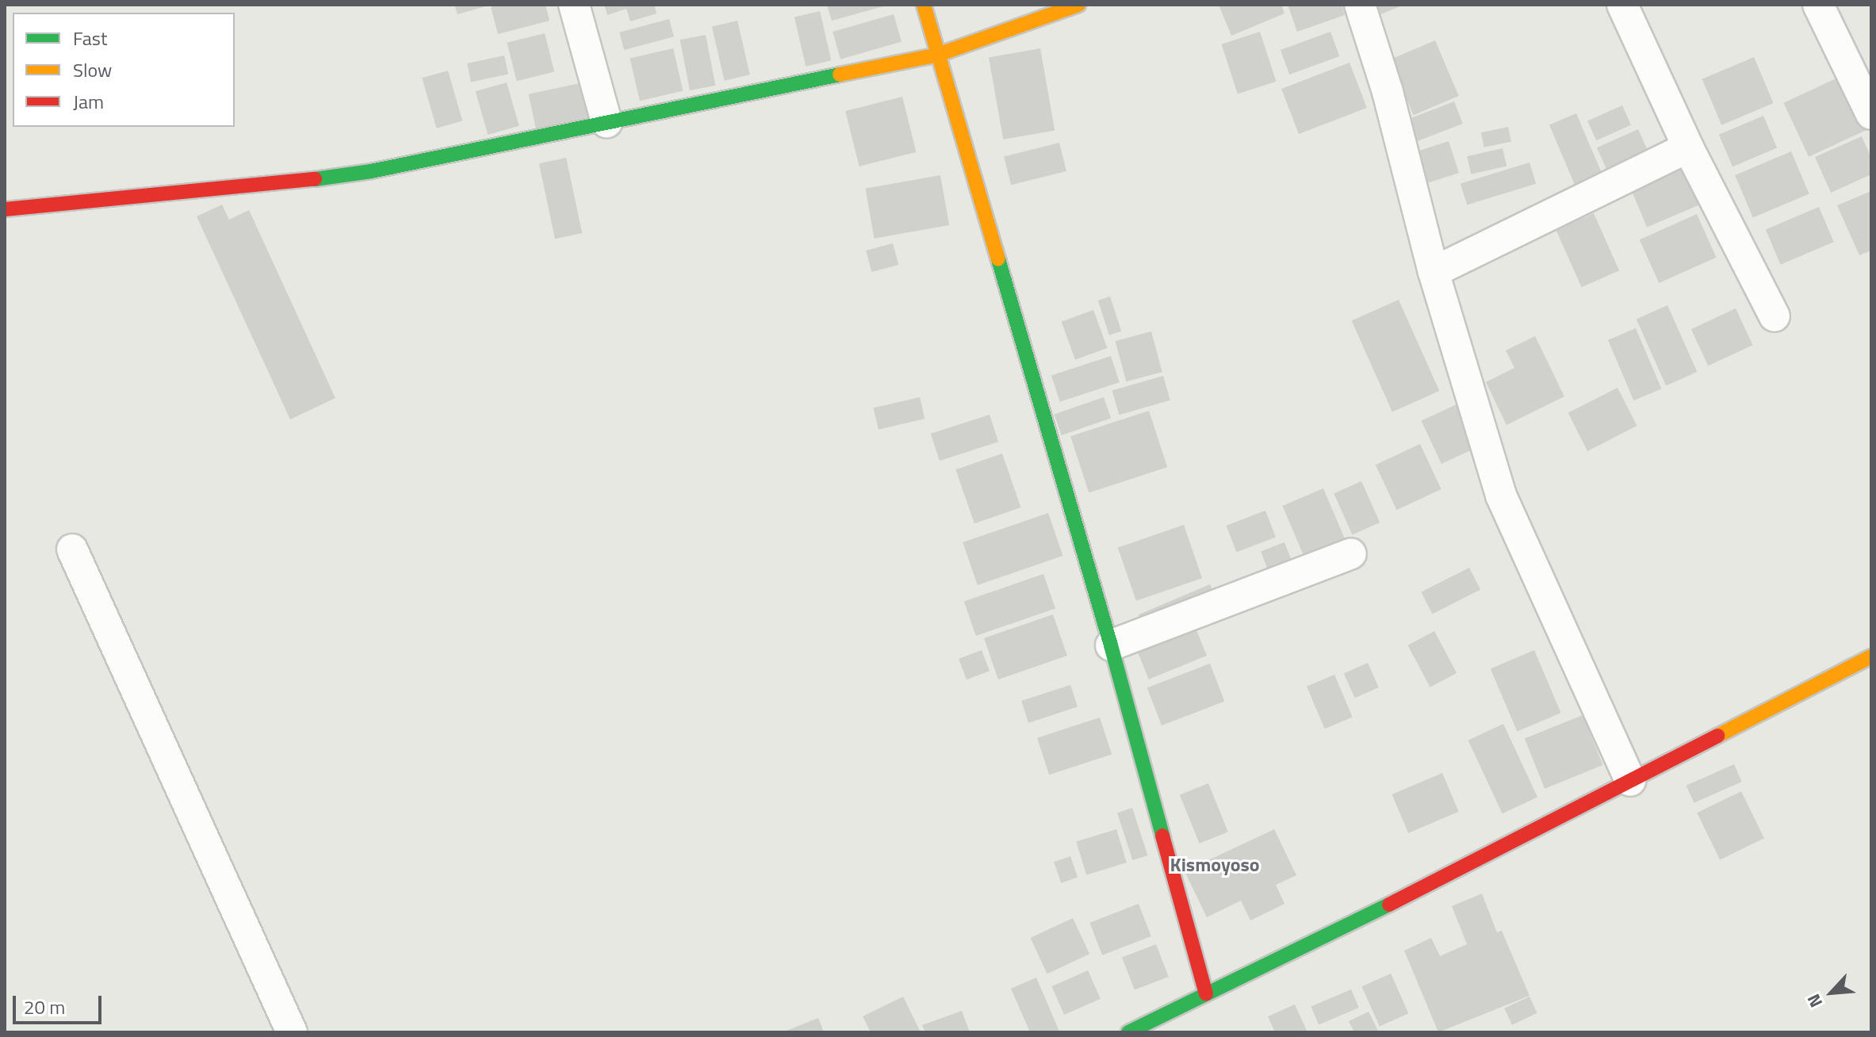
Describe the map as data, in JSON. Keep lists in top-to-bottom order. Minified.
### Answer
{"districts":["Kismoyoso"],"legend":["Fast","Slow","Jam"],"scale_bar":"20 m","north":"bottom left"}
